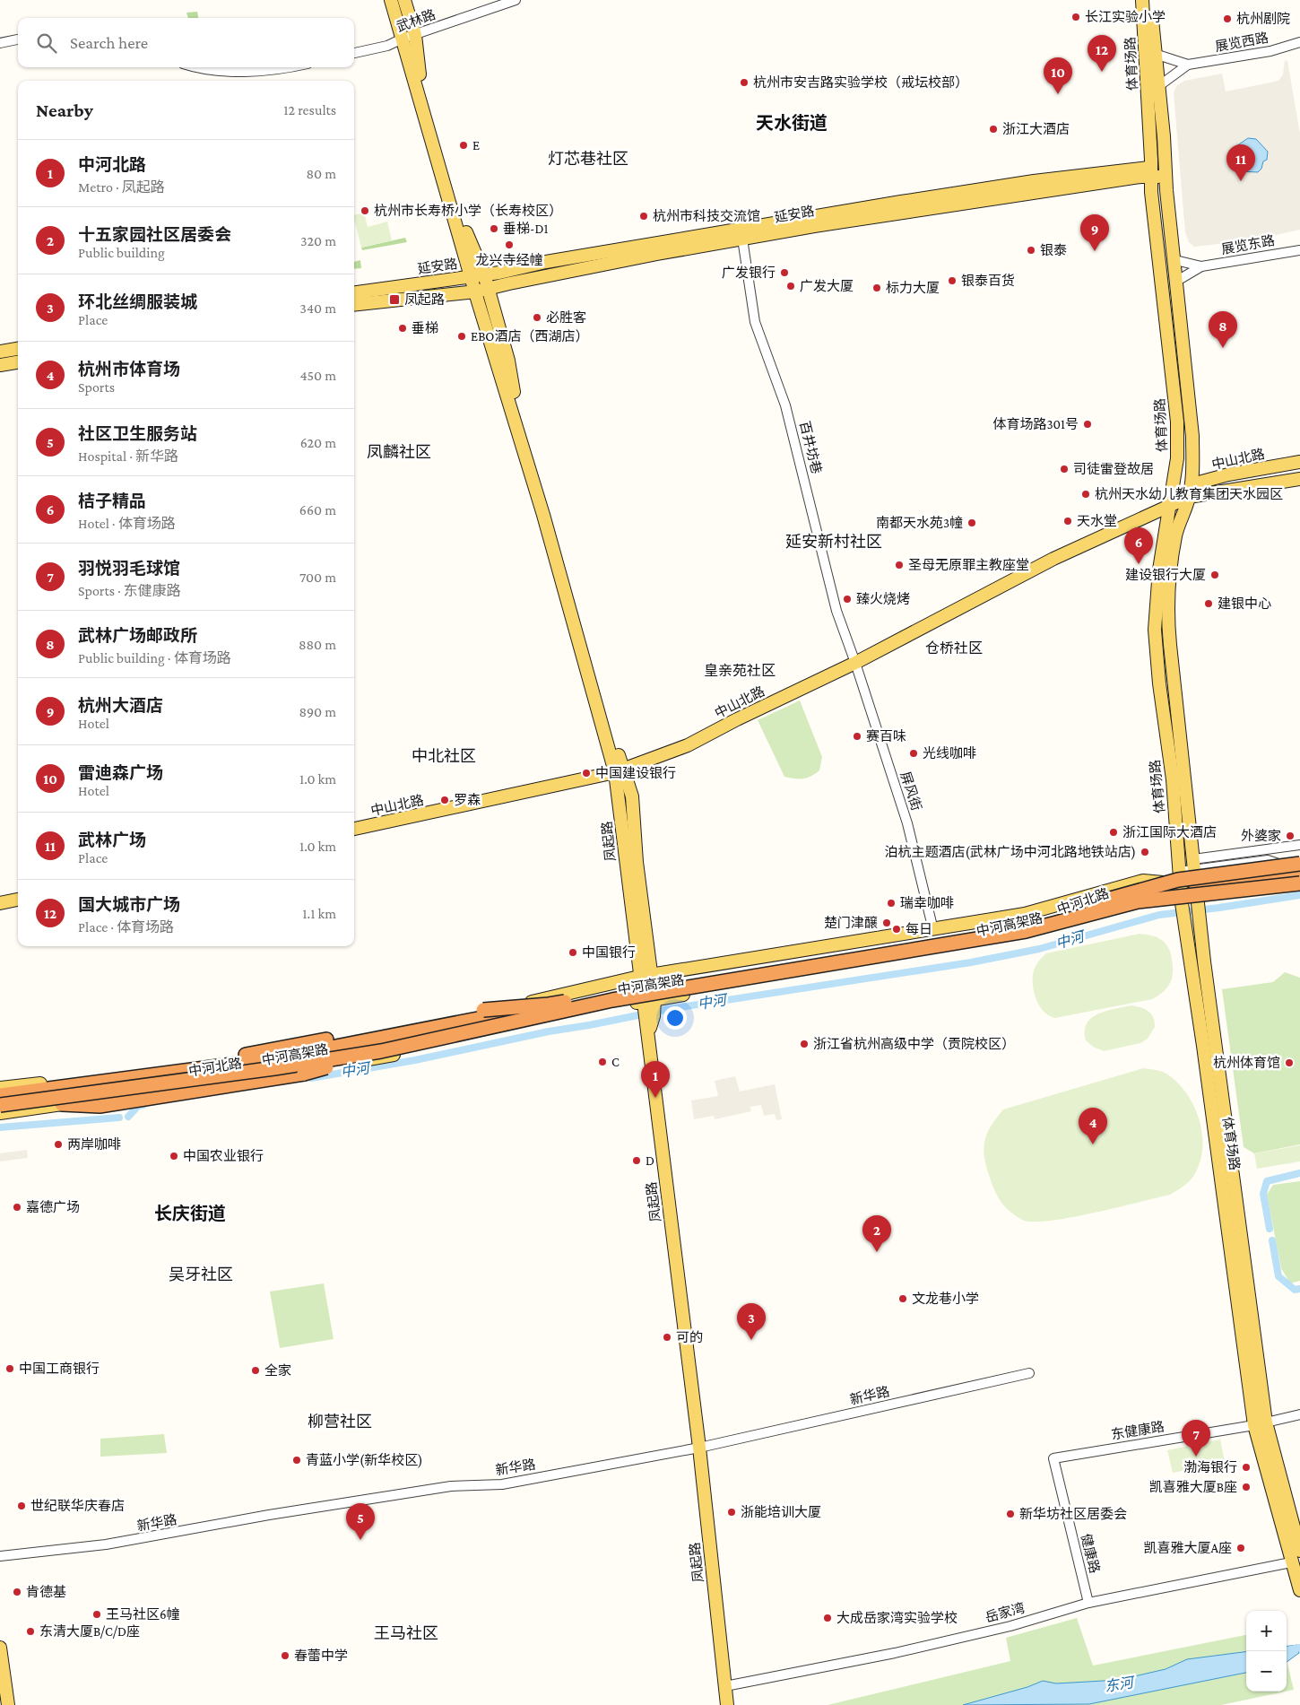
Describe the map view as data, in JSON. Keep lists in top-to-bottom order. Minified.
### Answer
{"streets":{"highway":["中河高架路"],"main road":["体育场路","延安路","中山北路","凤起路","中河北路"],"street":["武林路","展览西路","展览东路","百井坊巷","屏风街","新华路","东健康路","健康路","岳家湾"]},"crossings":[["展览西路","体育场路"],["体育场路","延安路"],["体育场路","展览东路"],["体育场路","中山北路"],["体育场路","中河北路"],["体育场路","中河高架路"],["体育场路","东健康路"],["体育场路","岳家湾"],["延安路","百井坊巷"],["百井坊巷","中山北路"],["百井坊巷","屏风街"],["中山北路","屏风街"],["中山北路","凤起路"],["屏风街","中河北路"],["凤起路","中河北路"],["凤起路","新华路"],["凤起路","岳家湾"],["中河北路","中河高架路"],["东健康路","健康路"],["健康路","岳家湾"]],"districts":["天水街道","灯芯巷社区","凤麟社区","延安新村社区","仓桥社区","皇亲苑社区","中北社区","长庆街道","吴牙社区","柳营社区","王马社区"],"water":["中河","东河"],"places":{"other":["长江实验小学","杭州剧院","杭州市安吉路实验学校（戒坛校部）","浙江大酒店","E","杭州市长寿桥小学（长寿校区）","杭州市科技交流馆","垂梯-D1","龙兴寺经幢","银泰","广发银行","银泰百货","广发大厦","标力大厦","必胜客","垂梯","EBO酒店（西湖店）","体育场路301号","司徒雷登故居","杭州天水幼儿教育集团天水园区","天水堂","南都天水苑3幢","圣母无原罪主教座堂","建设银行大厦","臻火烧烤","建银中心","赛百味","光线咖啡","中国建设银行","罗森","浙江国际大酒店","外婆家","泊杭主题酒店(武林广场中河北路地铁站店)","瑞幸咖啡","楚门津醸","每日","中国银行","浙江省杭州高级中学（贡院校区）","C","杭州体育馆","两岸咖啡","中国农业银行","D","嘉德广场","文龙巷小学","可的","中国工商银行","全家","青蓝小学(新华校区)","渤海银行","凯喜雅大厦B座","世纪联华庆春店","浙能培训大厦","新华坊社区居委会","凯喜雅大厦A座","肯德基","王马社区6幢","大成岳家湾实验学校","东清大厦B/C/D座","春蕾中学"],"transit":["凤起路"]},"page":{"search":"Search here","pins":["12","10","11","9","8","6","1","4","2","3","7","5"],"heading":["Nearby","12 results"],"list":[{"mark":"1","name":"中河北路","note":"Metro · 凤起路","value":"80 m"},{"mark":"2","name":"十五家园社区居委会","note":"Public building","value":"320 m"},{"mark":"3","name":"环北丝绸服装城","note":"Place","value":"340 m"},{"mark":"4","name":"杭州市体育场","note":"Sports","value":"450 m"},{"mark":"5","name":"社区卫生服务站","note":"Hospital · 新华路","value":"620 m"},{"mark":"6","name":"桔子精品","note":"Hotel · 体育场路","value":"660 m"},{"mark":"7","name":"羽悦羽毛球馆","note":"Sports · 东健康路","value":"700 m"},{"mark":"8","name":"武林广场邮政所","note":"Public building · 体育场路","value":"880 m"},{"mark":"9","name":"杭州大酒店","note":"Hotel","value":"890 m"},{"mark":"10","name":"雷迪森广场","note":"Hotel","value":"1.0 km"},{"mark":"11","name":"武林广场","note":"Place","value":"1.0 km"},{"mark":"12","name":"国大城市广场","note":"Place · 体育场路","value":"1.1 km"}],"map_buttons":["+","−"]}}
